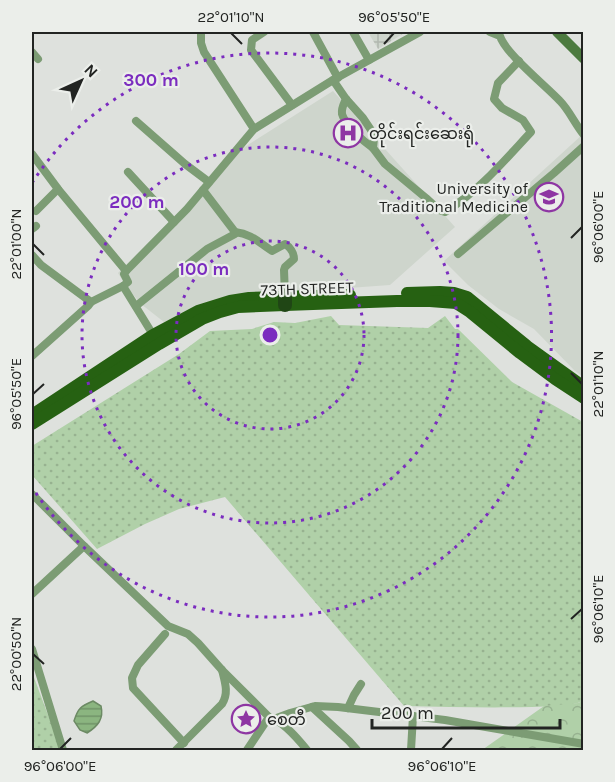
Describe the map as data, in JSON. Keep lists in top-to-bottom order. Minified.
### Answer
{"streets":{"main road":["73TH STREET"]},"places":{"hospital":["တိုင်းရင်းဆေးရုံ"],"school or university":["University of Traditional Medicine"],"place":["စေတီ"]},"scale_bar":"200 m","north":"top right","coordinates":["22°01'10\"N","96°05'50\"E","96°06'00\"E","22°01'00\"N","96°06'10\"E","22°00'50\"N"],"rings":["300 m","200 m","100 m"]}
